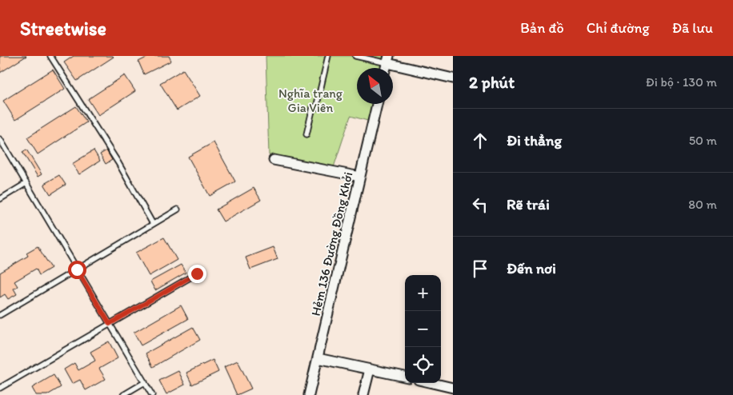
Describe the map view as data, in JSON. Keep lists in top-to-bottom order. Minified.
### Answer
{"streets":{"street":["Hẻm 136 Đường Đồng Khởi"]},"parks":["Nghĩa trang Gia Viên"],"north":"top left","page":{"header":"Streetwise","nav":["Bản đồ","Chỉ đường","Đã lưu"],"heading":["2 phút","Đi bộ · 130 m"],"list":[["Đi thẳng","50 m"],["Rẽ trái","80 m"],"Đến nơi"],"map_buttons":["+","−"]}}
